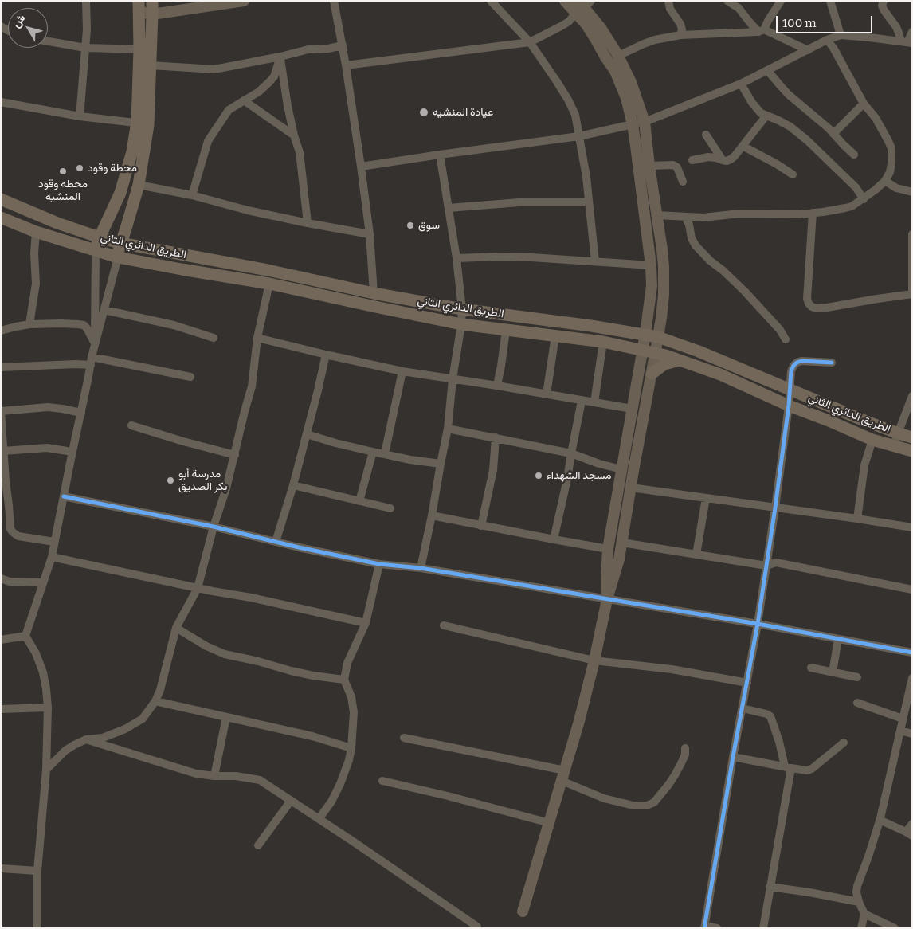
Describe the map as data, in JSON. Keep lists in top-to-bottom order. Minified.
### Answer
{"streets":{"main road":["الطريق الدائري الثاني"]},"places":["عيادة المنشيه","محطة وقود","محطه وقود المنشيه","سوق","مسجد الشهداء","مدرسة أبو بكر الصديق"],"scale_bar":"100 m","north":"top left"}
